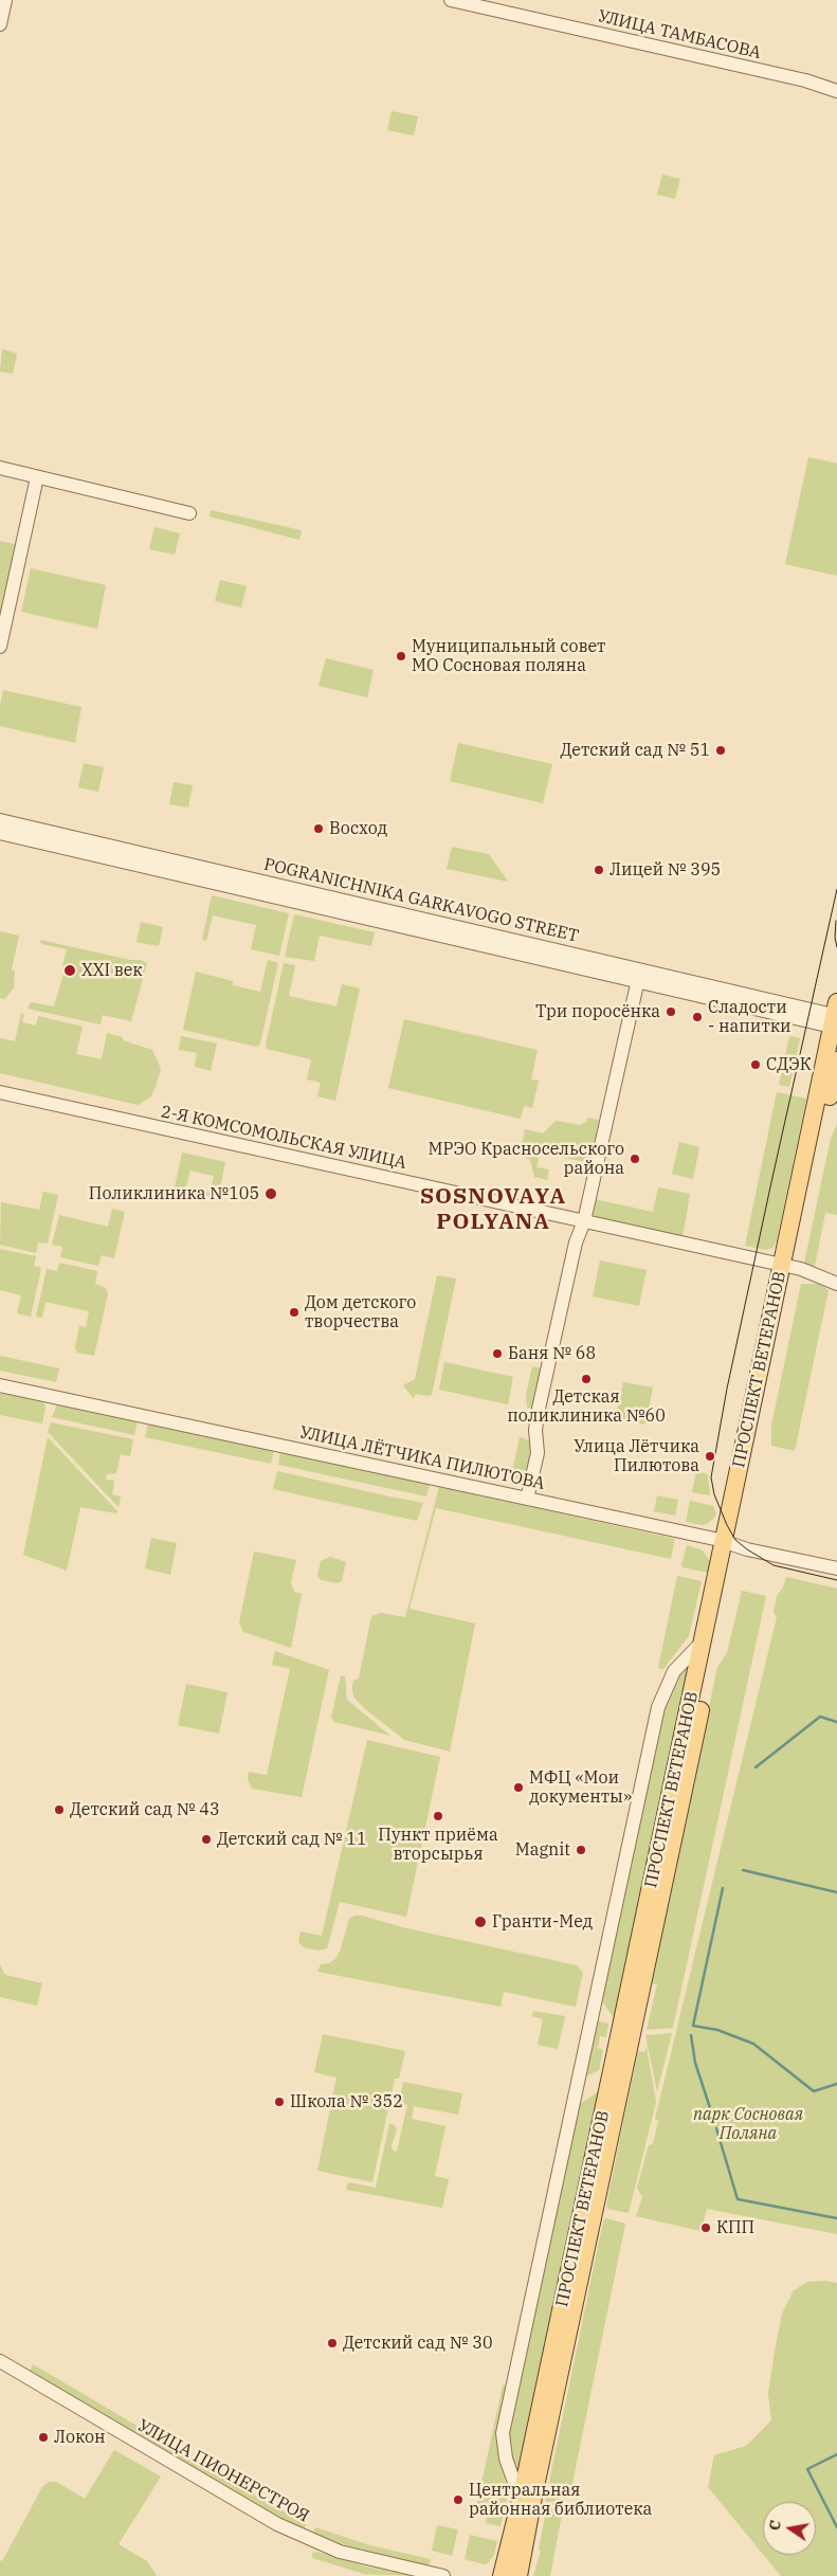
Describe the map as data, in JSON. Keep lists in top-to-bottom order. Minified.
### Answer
{"streets":{"main road":["ПРОСПЕКТ ВЕТЕРАНОВ"],"street":["УЛИЦА ТАМБАСОВА","POGRANICHNIKA GARKAVOGO STREET","2-Я КОМСОМОЛЬСКАЯ УЛИЦА","УЛИЦА ЛЁТЧИКА ПИЛЮТОВА","УЛИЦА ПИОНЕРСТРОЯ"]},"crossings":[["POGRANICHNIKA GARKAVOGO STREET","ПРОСПЕКТ ВЕТЕРАНОВ"],["2-Я КОМСОМОЛЬСКАЯ УЛИЦА","ПРОСПЕКТ ВЕТЕРАНОВ"],["ПРОСПЕКТ ВЕТЕРАНОВ","УЛИЦА ЛЁТЧИКА ПИЛЮТОВА"]],"districts":["SOSNOVAYA POLYANA"],"parks":["парк Сосновая Поляна"],"places":["Муниципальный совет МО Сосновая поляна","Детский сад № 51","Восход","Лицей № 395","XXI век","Три поросёнка","Сладости - напитки","СДЭК","МРЭО Красносельского района","Поликлиника №105","Дом детского творчества","Баня № 68","Детская поликлиника №60","Улица Лётчика Пилютова","МФЦ «Мои документы»","Детский сад № 43","Пункт приёма вторсырья","Детский сад № 11","Magnit","Гранти-Мед","Школа № 352","КПП","Детский сад № 30","Локон","Центральная районная библиотека"],"north":"left"}
